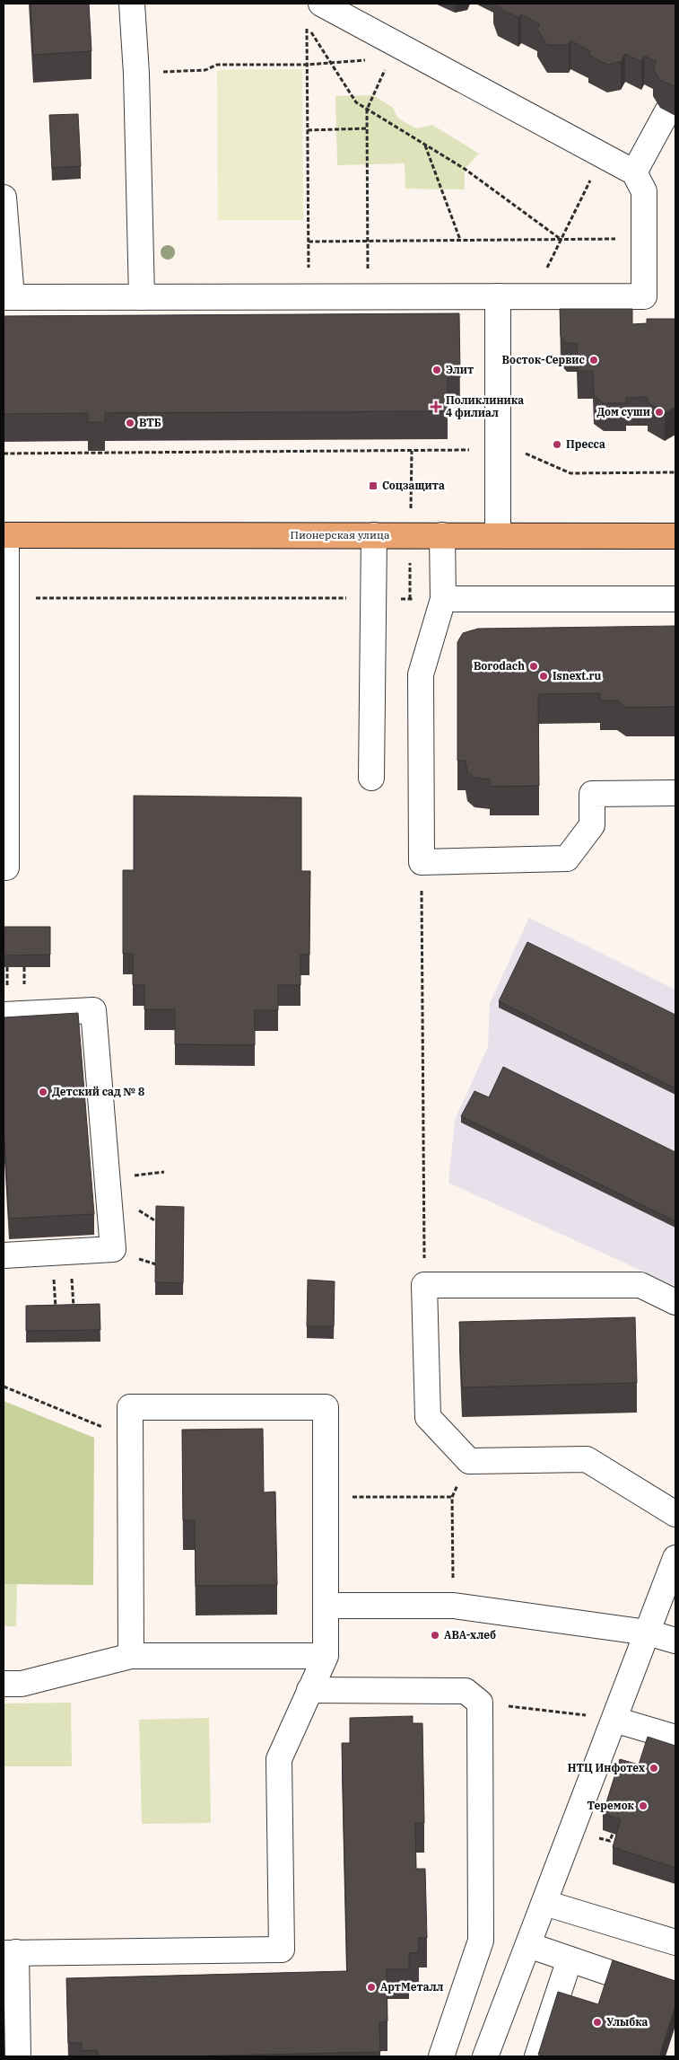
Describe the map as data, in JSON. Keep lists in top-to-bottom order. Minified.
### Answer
{"streets":{"main road":["Пионерская улица"]},"places":{"other":["Восток-Сервис","Элит","Дом суши","ВТБ","Пресса","Borodach","Isnext.ru","Детский сад № 8","АВА-хлеб","НТЦ Инфотех","Теремок","АртМеталл","Улыбка"],"health":["Поликлиника 4 филиал"],"transit":["Соцзащита"]}}
